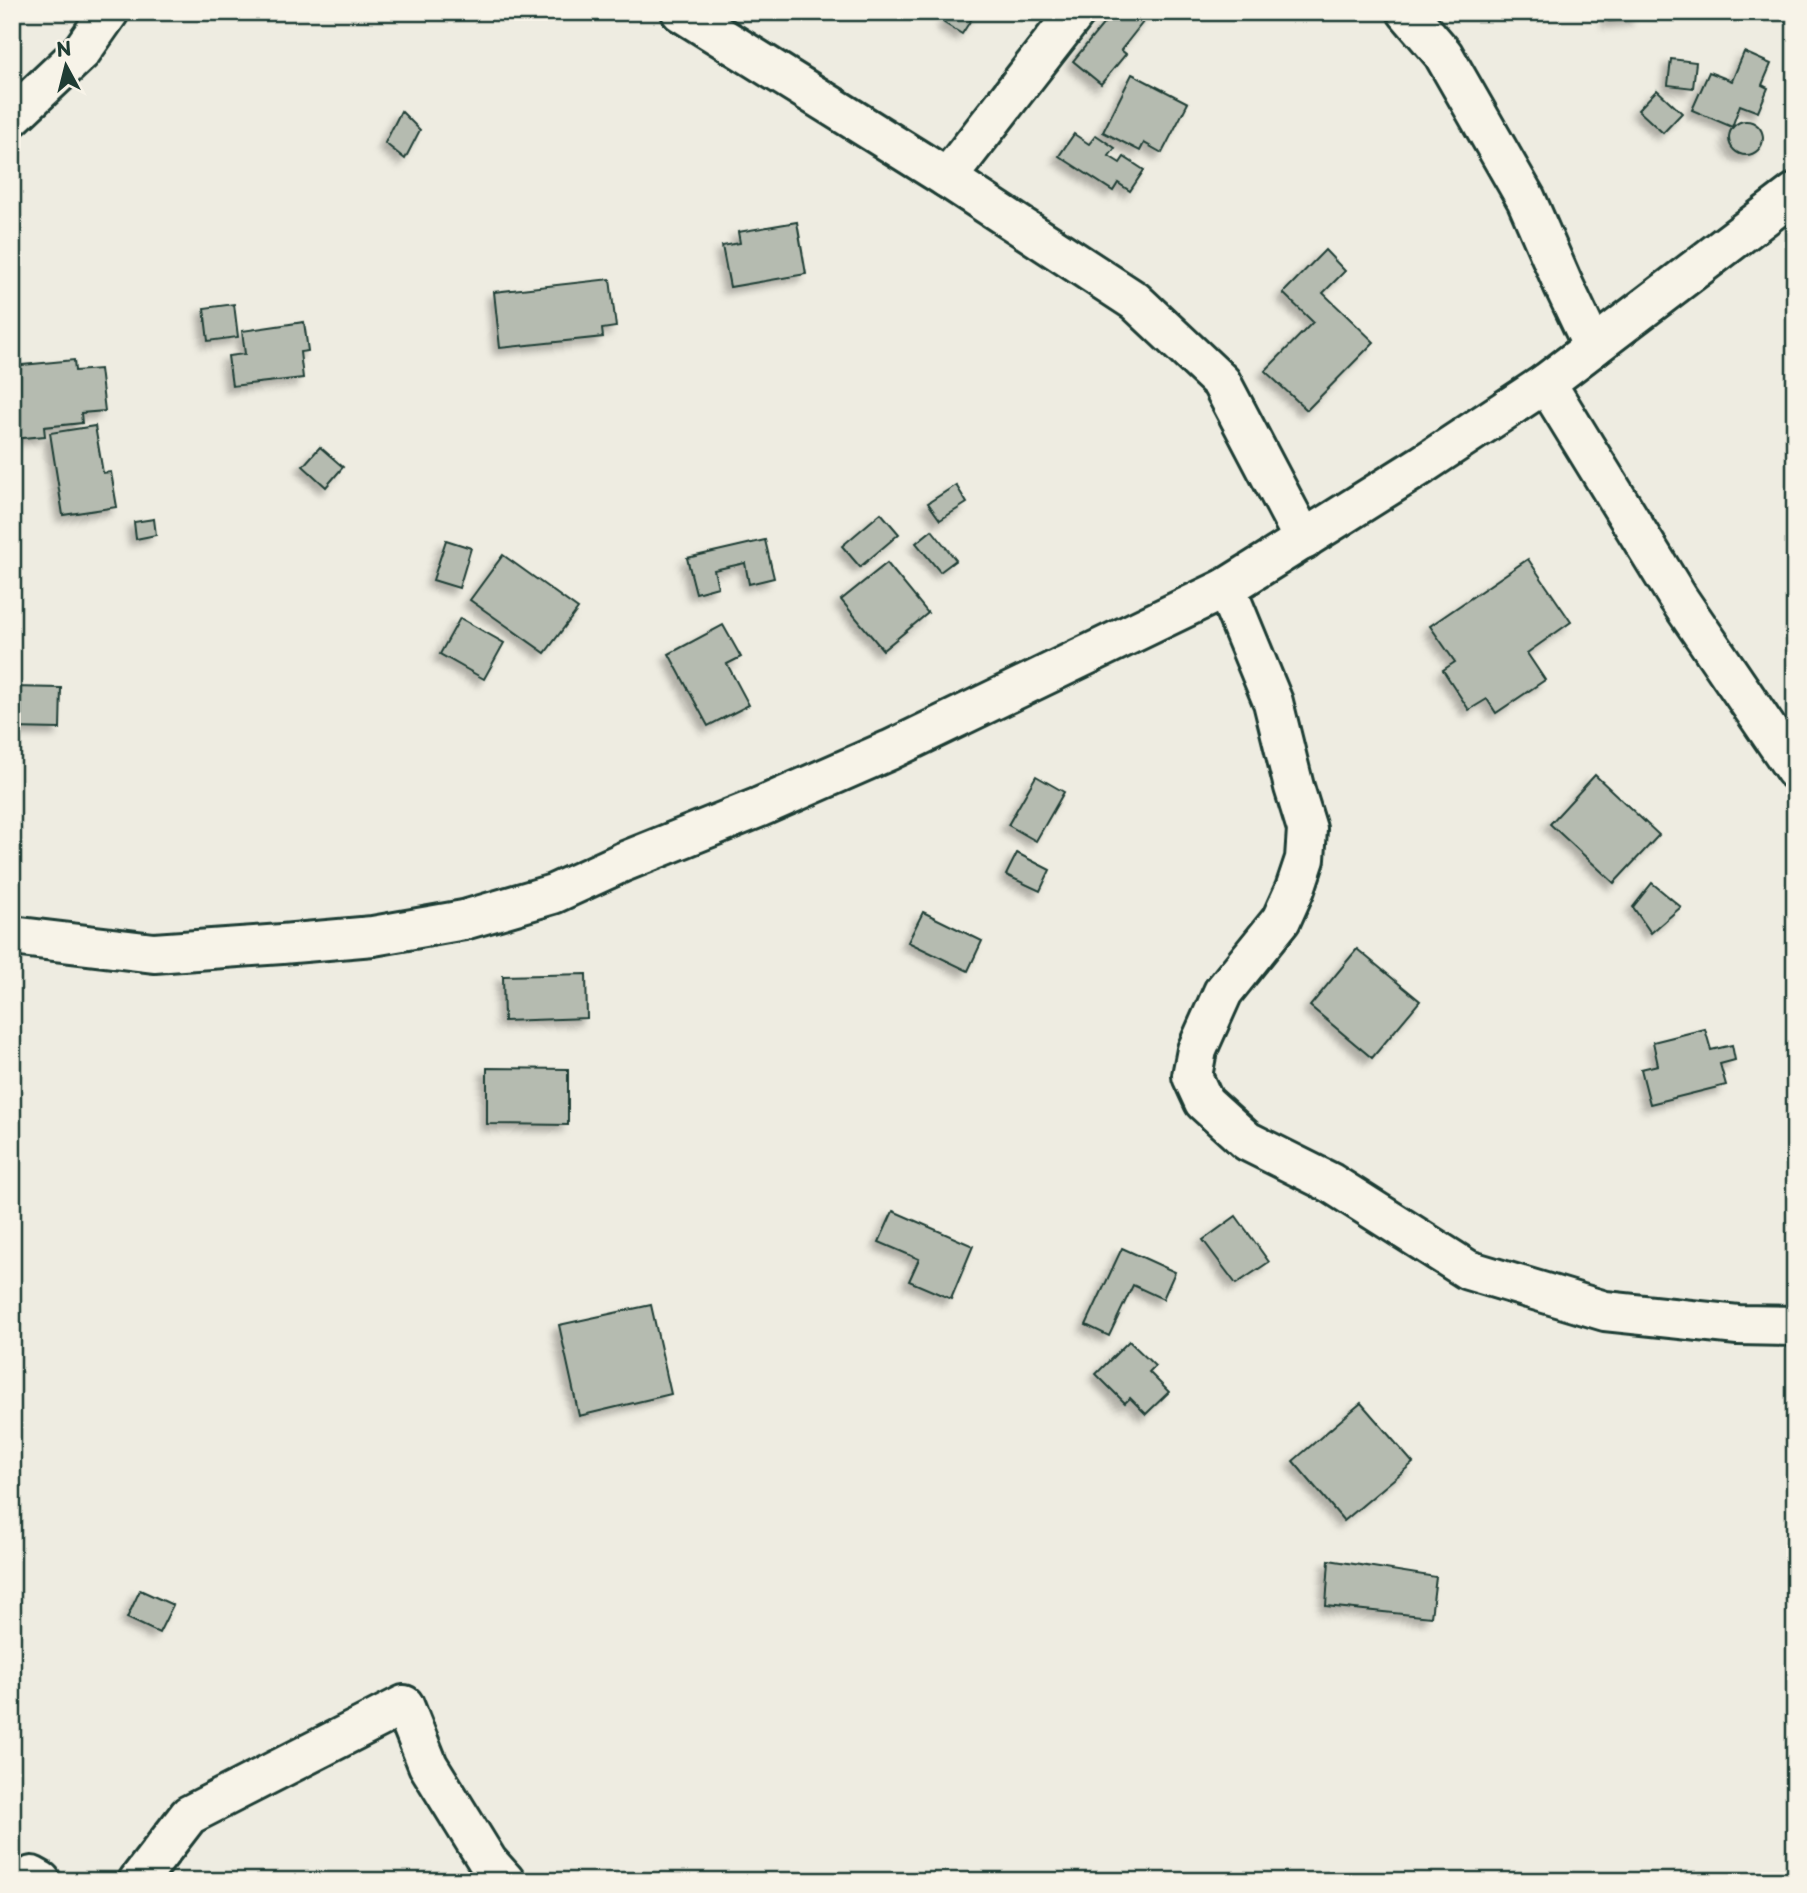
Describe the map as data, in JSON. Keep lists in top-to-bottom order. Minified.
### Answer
{"north":"top"}
